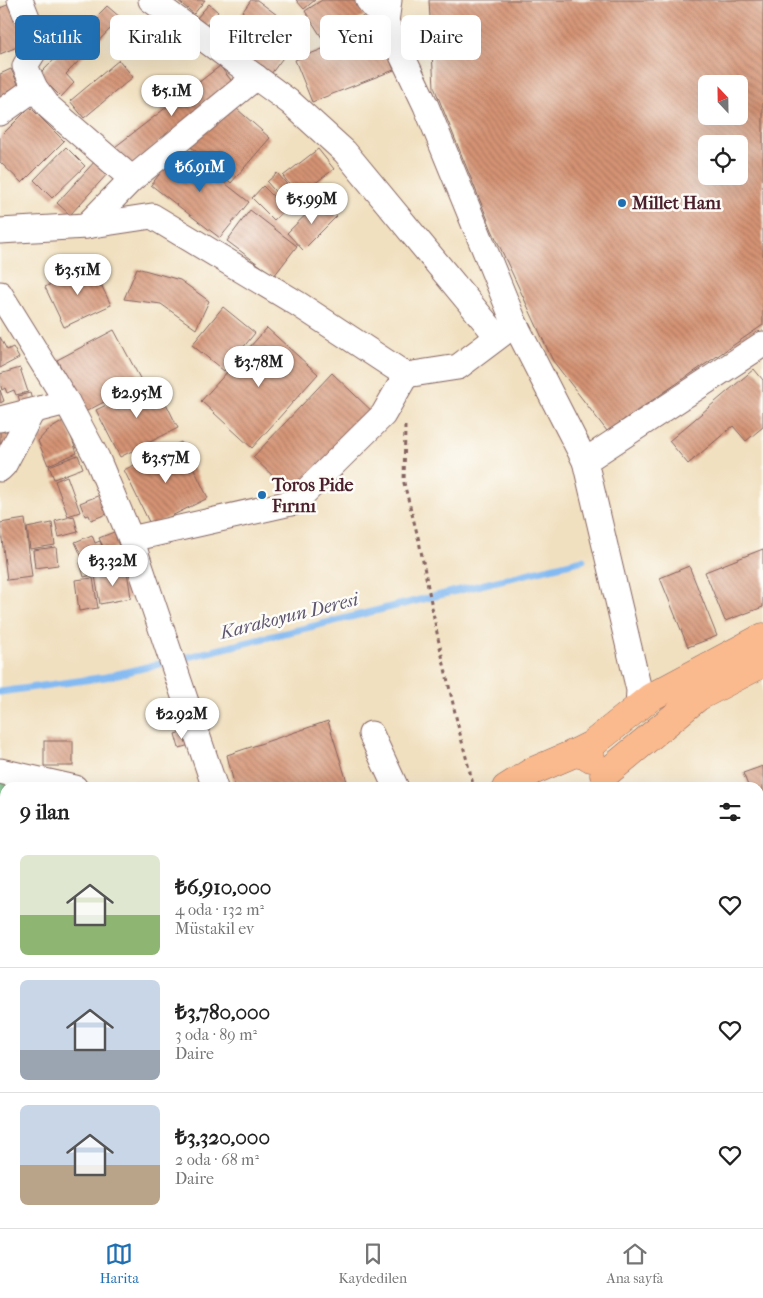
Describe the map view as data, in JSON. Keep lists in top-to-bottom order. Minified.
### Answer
{"water":["Karakoyun Deresi"],"places":["Millet Hanı","Toros Pide Fırını"],"north":"top","page":{"chip":["Satılık","Kiralık","Filtreler","Yeni","Daire"],"price":["₺5.1M","₺6.91M","₺5.99M","₺3.51M","₺3.78M","₺2.95M","₺3.57M","₺3.32M","₺2.92M"],"heading":"9 ilan","list":[{"name":"₺6,910,000","note":"4 oda · 132 m² · Müstakil ev"},{"name":"₺3,780,000","note":"3 oda · 89 m² · Daire"},{"name":"₺3,320,000","note":"2 oda · 68 m² · Daire"}],"tabs":["Harita","Kaydedilen","Ana sayfa"]}}
